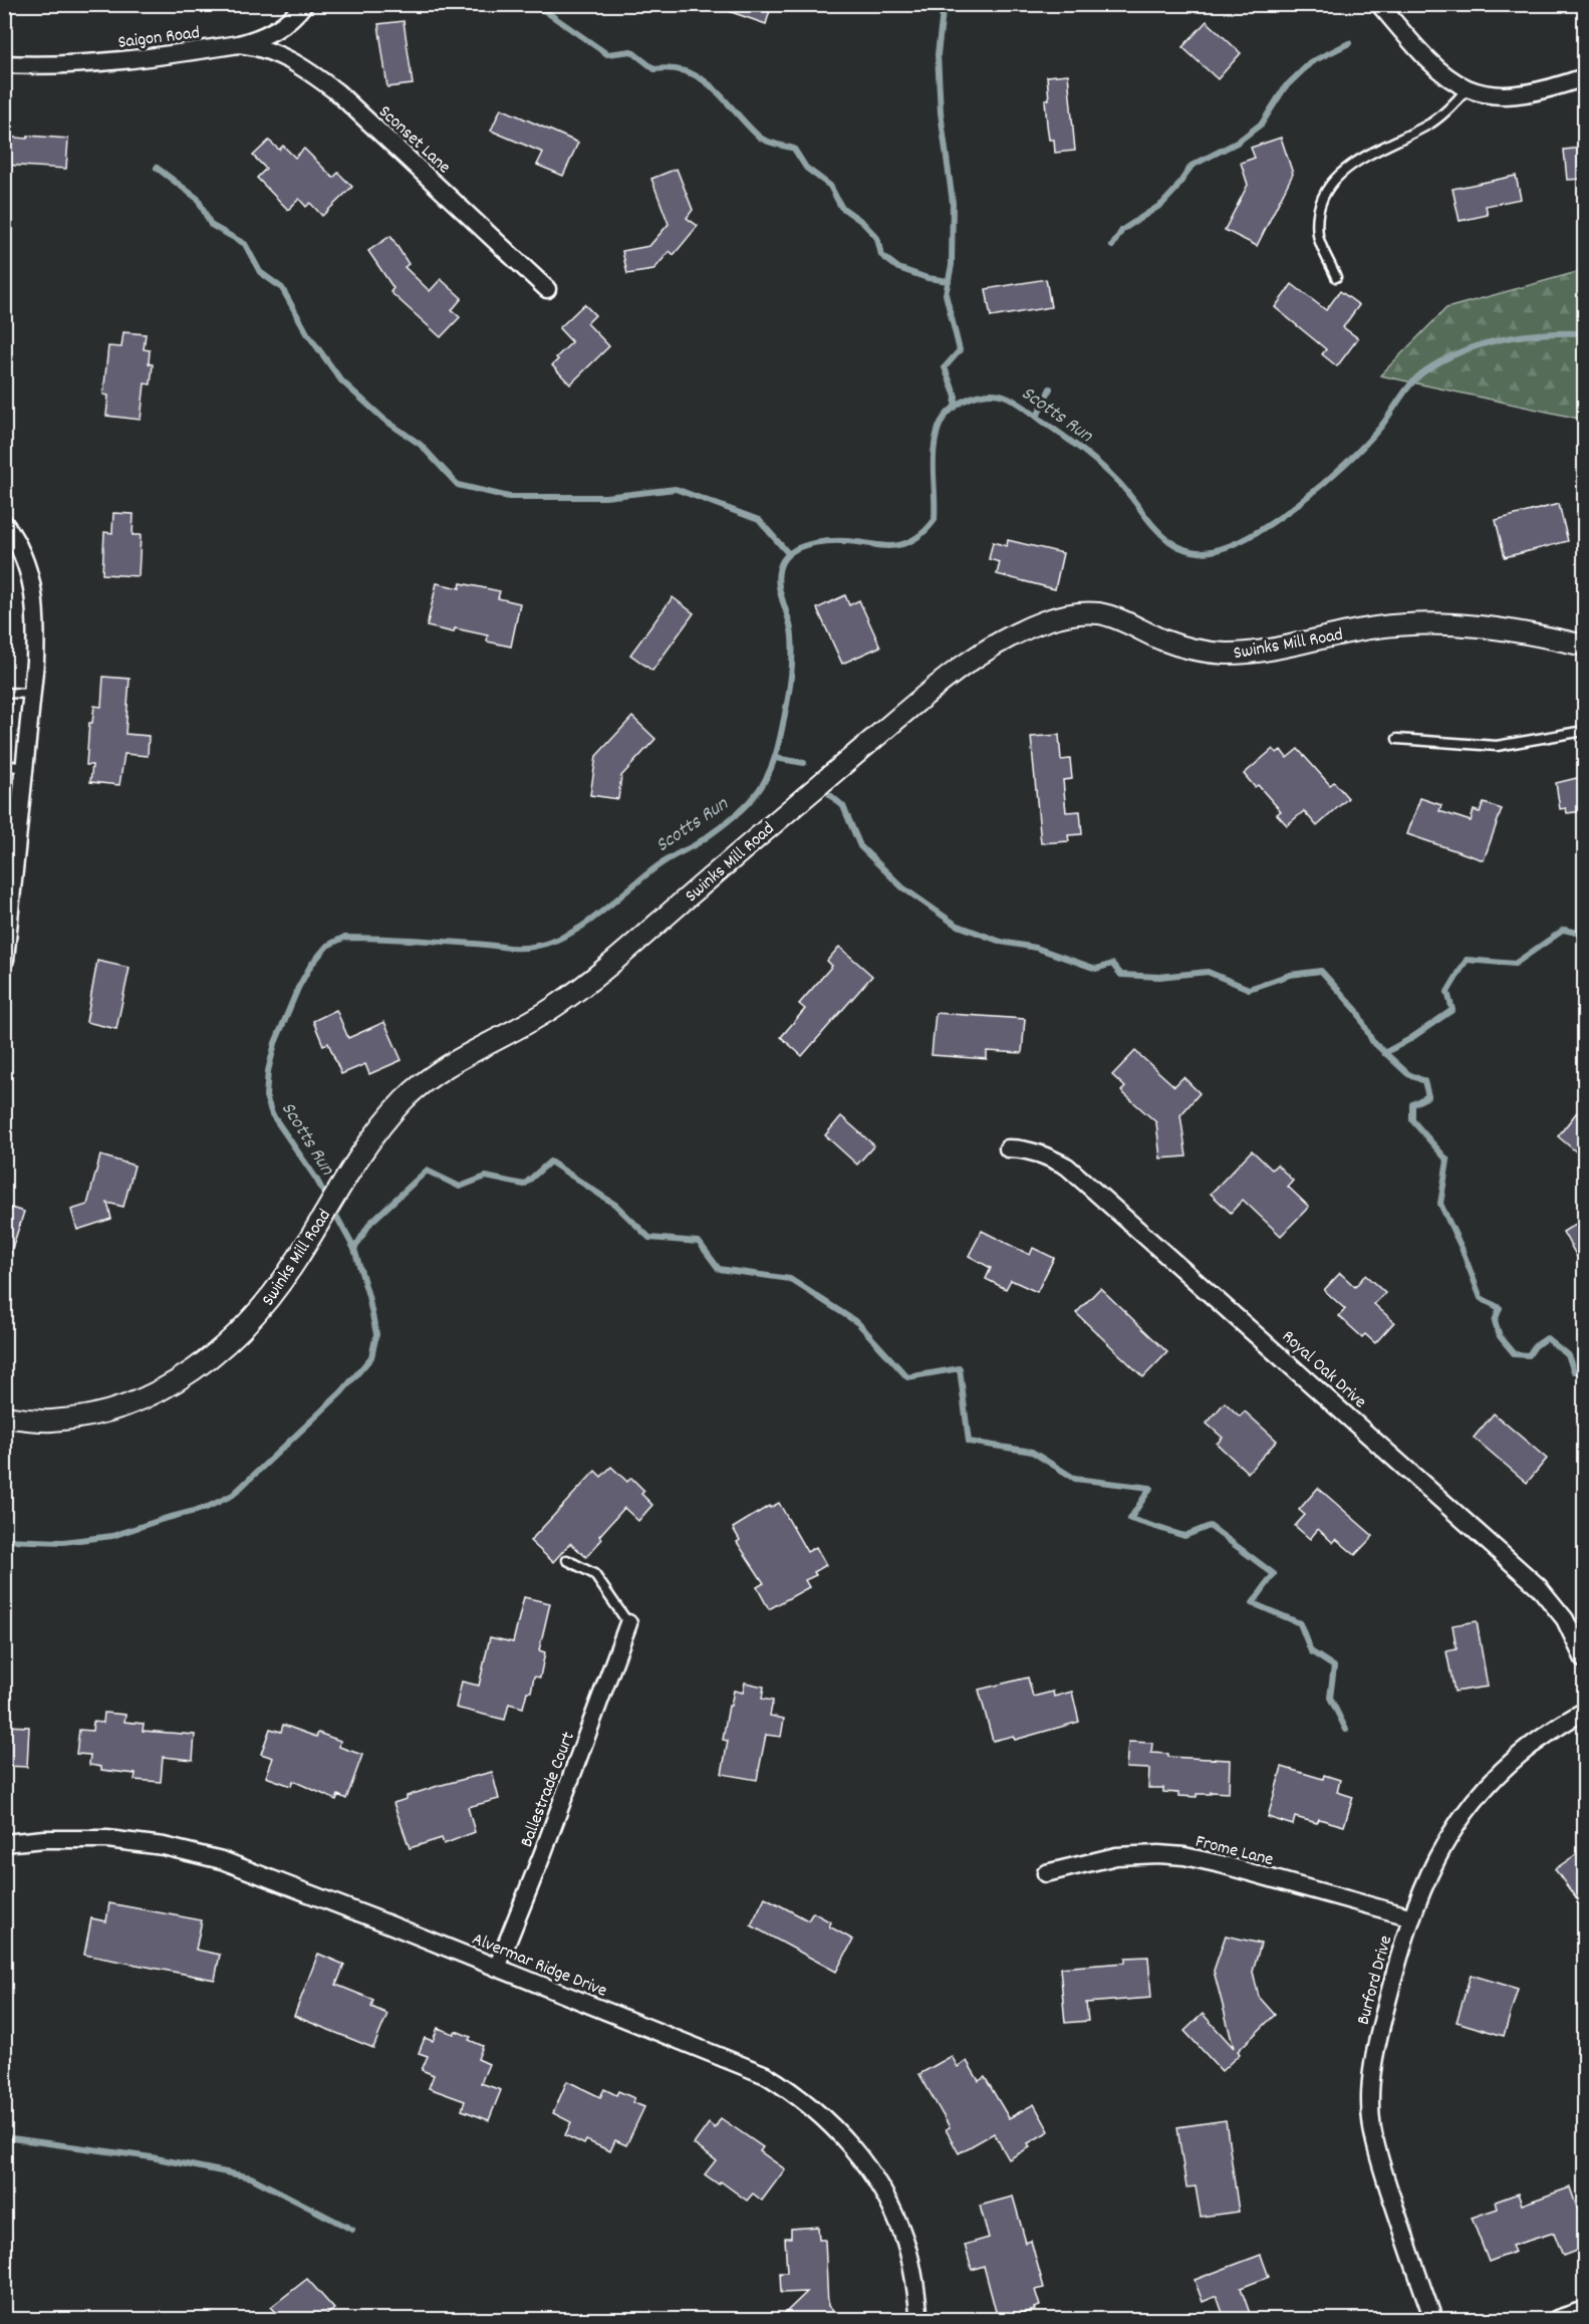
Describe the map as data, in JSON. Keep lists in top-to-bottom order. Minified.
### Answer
{"streets":{"street":["Saigon Road","Sconset Lane","Swinks Mill Road","Royal Oak Drive","Ballestrade Court","Frome Lane","Alvermar Ridge Drive","Burford Drive"]},"crossings":[["Saigon Road","Sconset Lane"],["Ballestrade Court","Alvermar Ridge Drive"],["Frome Lane","Burford Drive"]],"water":["Scotts Run"]}
